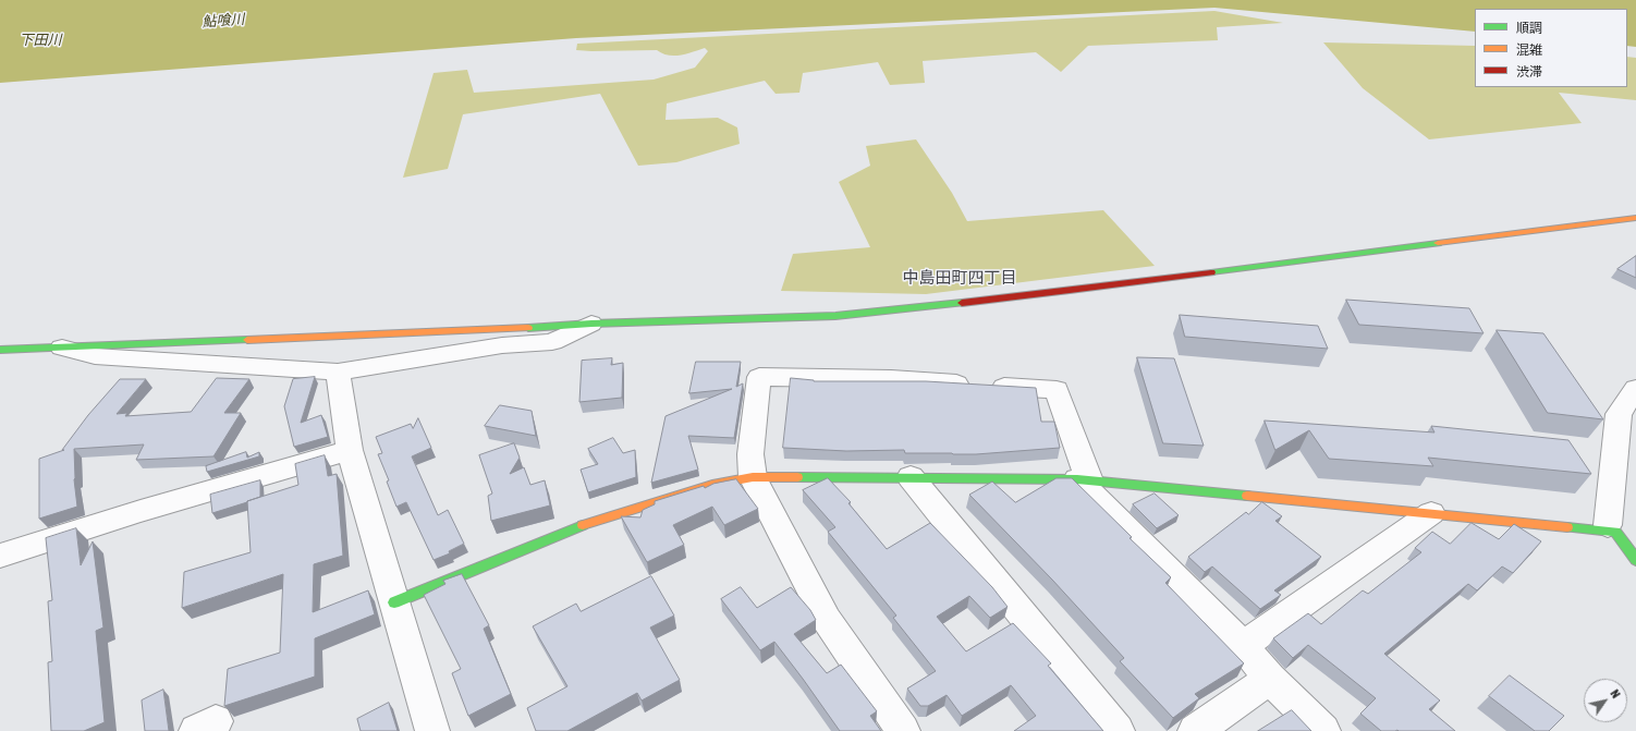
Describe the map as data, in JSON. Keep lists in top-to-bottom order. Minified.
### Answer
{"districts":["中島田町四丁目"],"water":["鮎喰川","下田川"],"legend":["順調","混雑","渋滞"],"north":"top right"}
